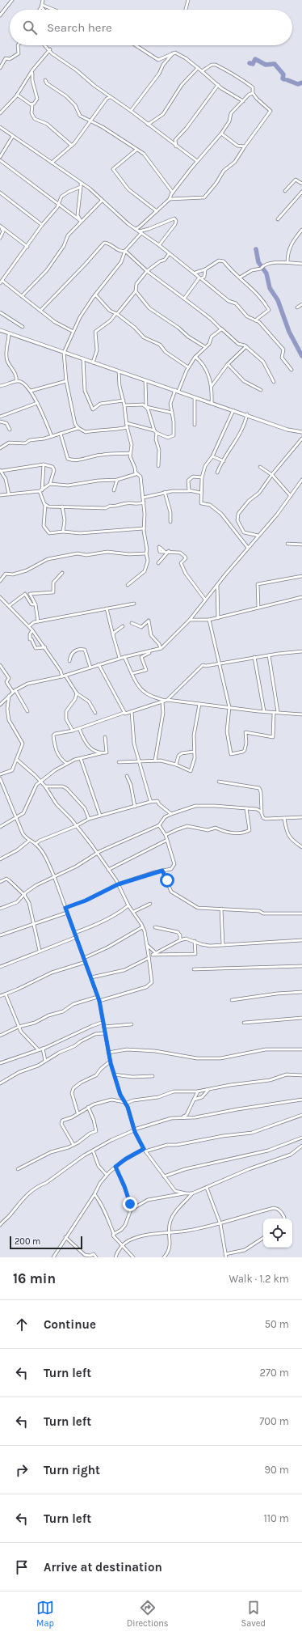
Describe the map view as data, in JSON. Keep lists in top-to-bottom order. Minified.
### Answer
{"scale_bar":"200 m","page":{"search":"Search here","scale":"200 m","heading":["16 min","Walk · 1.2 km"],"list":[["Continue","50 m"],["Turn left","270 m"],["Turn left","700 m"],["Turn right","90 m"],["Turn left","110 m"],"Arrive at destination"],"nav":["Map","Directions","Saved"]}}
